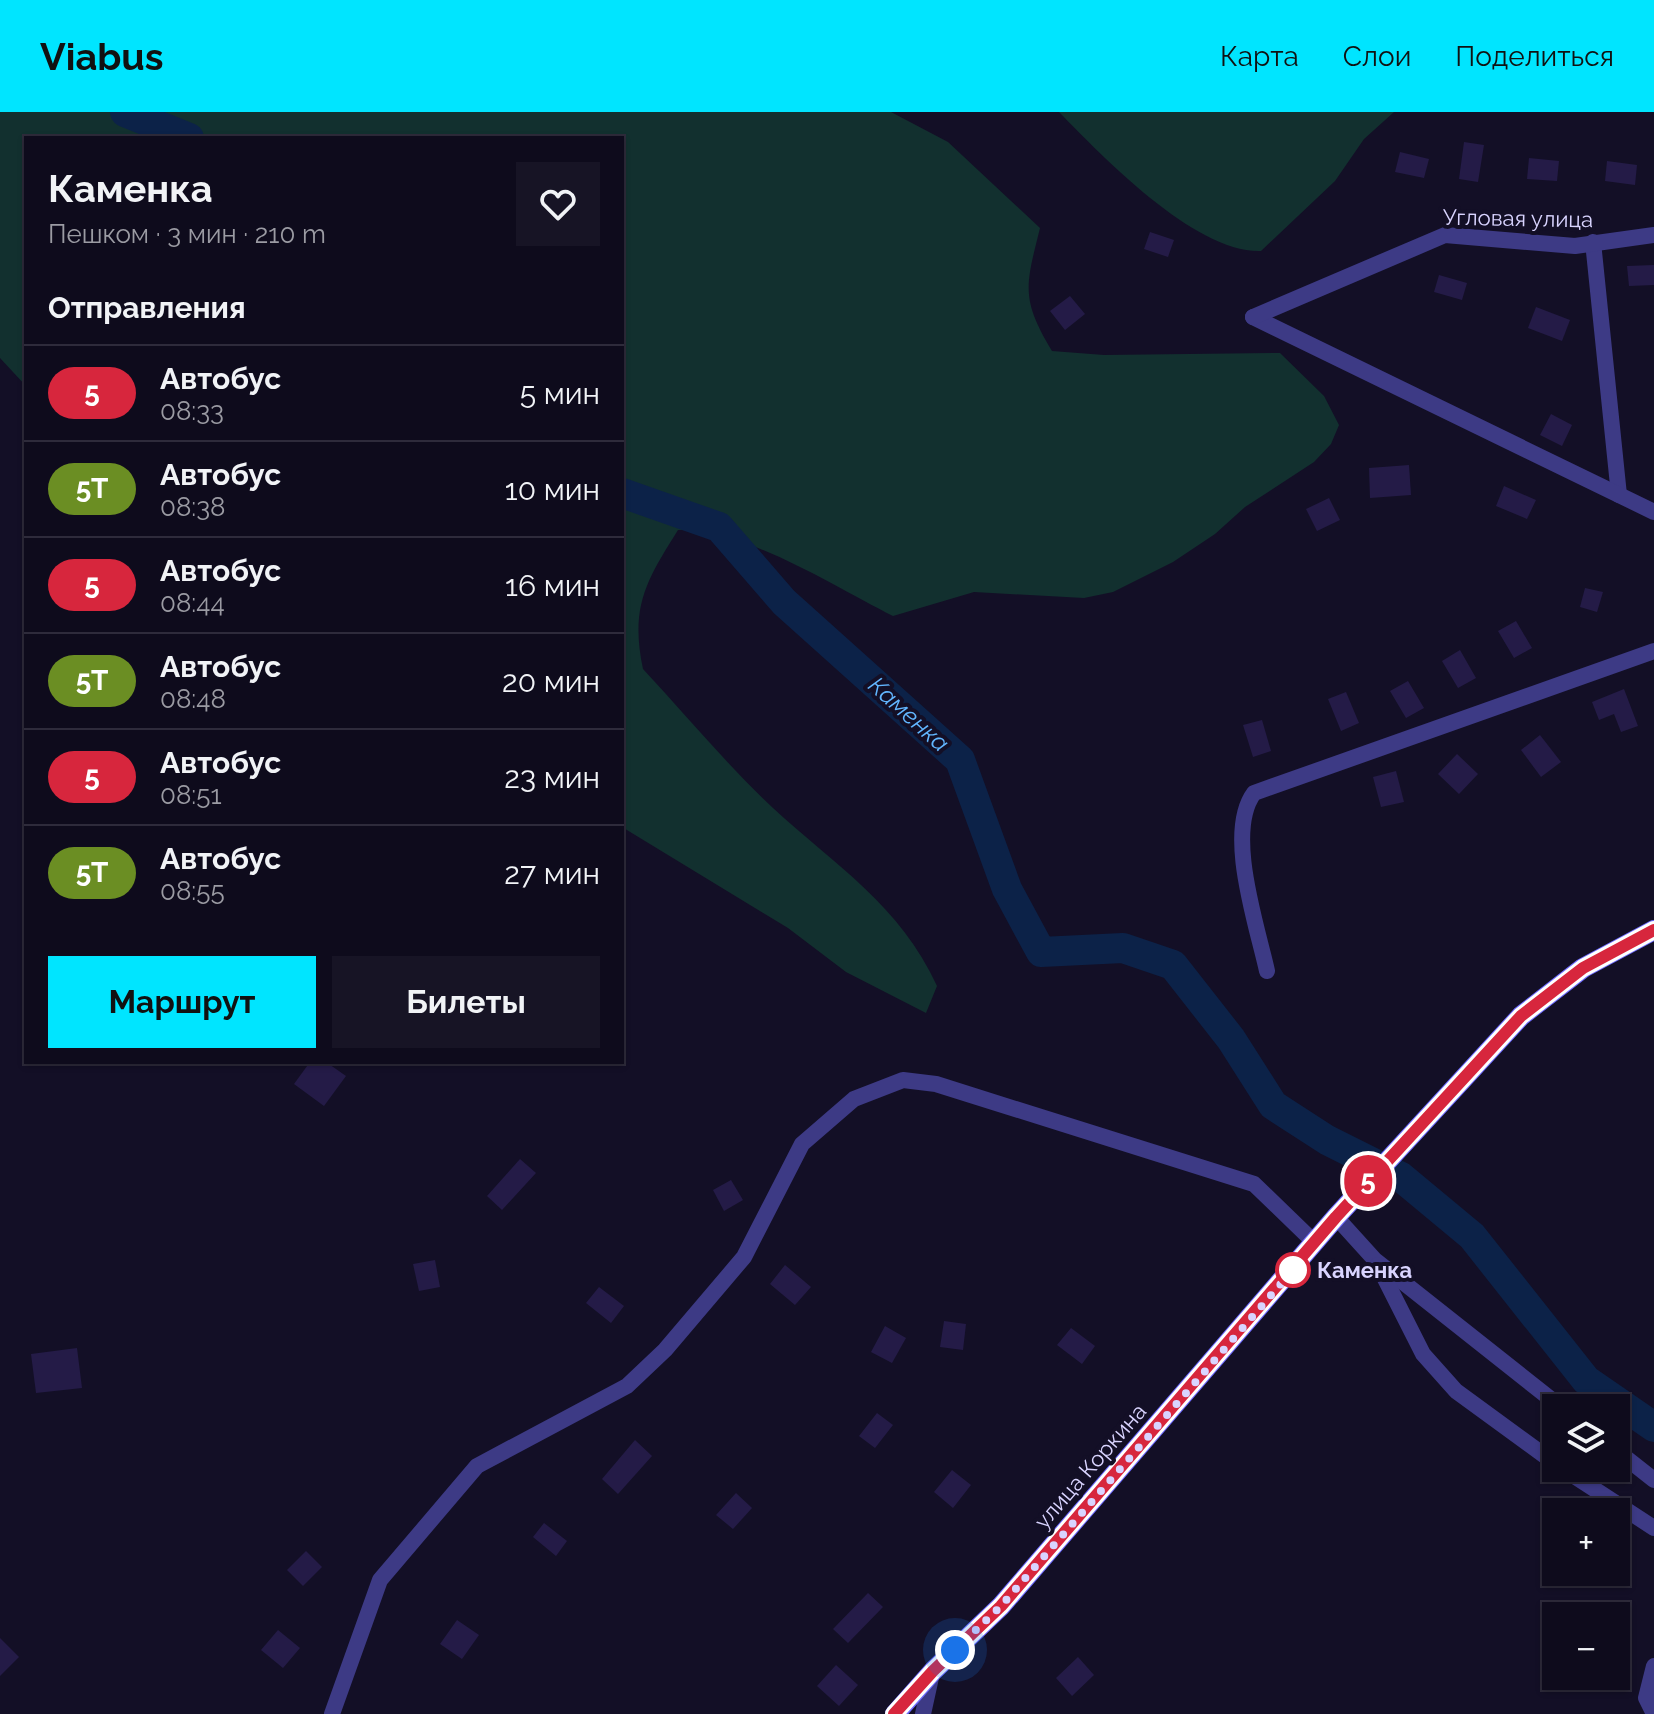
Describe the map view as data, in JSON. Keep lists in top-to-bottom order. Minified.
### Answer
{"streets":{"main road":["улица Коркина"],"street":["Угловая улица"]},"water":["Каменка"],"places":["Каменка"],"lines":["bus line 5"],"page":{"header":"Viabus","nav":["Карта","Слои","Поделиться"],"on_map":"5","heading":[["Каменка","Пешком · 3 мин · 210 m"],"Отправления"],"list":[{"mark":"5","name":"Автобус","note":"08:33","value":"5 мин"},{"mark":"5Т","name":"Автобус","note":"08:38","value":"10 мин"},{"mark":"5","name":"Автобус","note":"08:44","value":"16 мин"},{"mark":"5Т","name":"Автобус","note":"08:48","value":"20 мин"},{"mark":"5","name":"Автобус","note":"08:51","value":"23 мин"},{"mark":"5Т","name":"Автобус","note":"08:55","value":"27 мин"}],"buttons":["Маршрут","Билеты"],"map_buttons":["+","−"]}}
